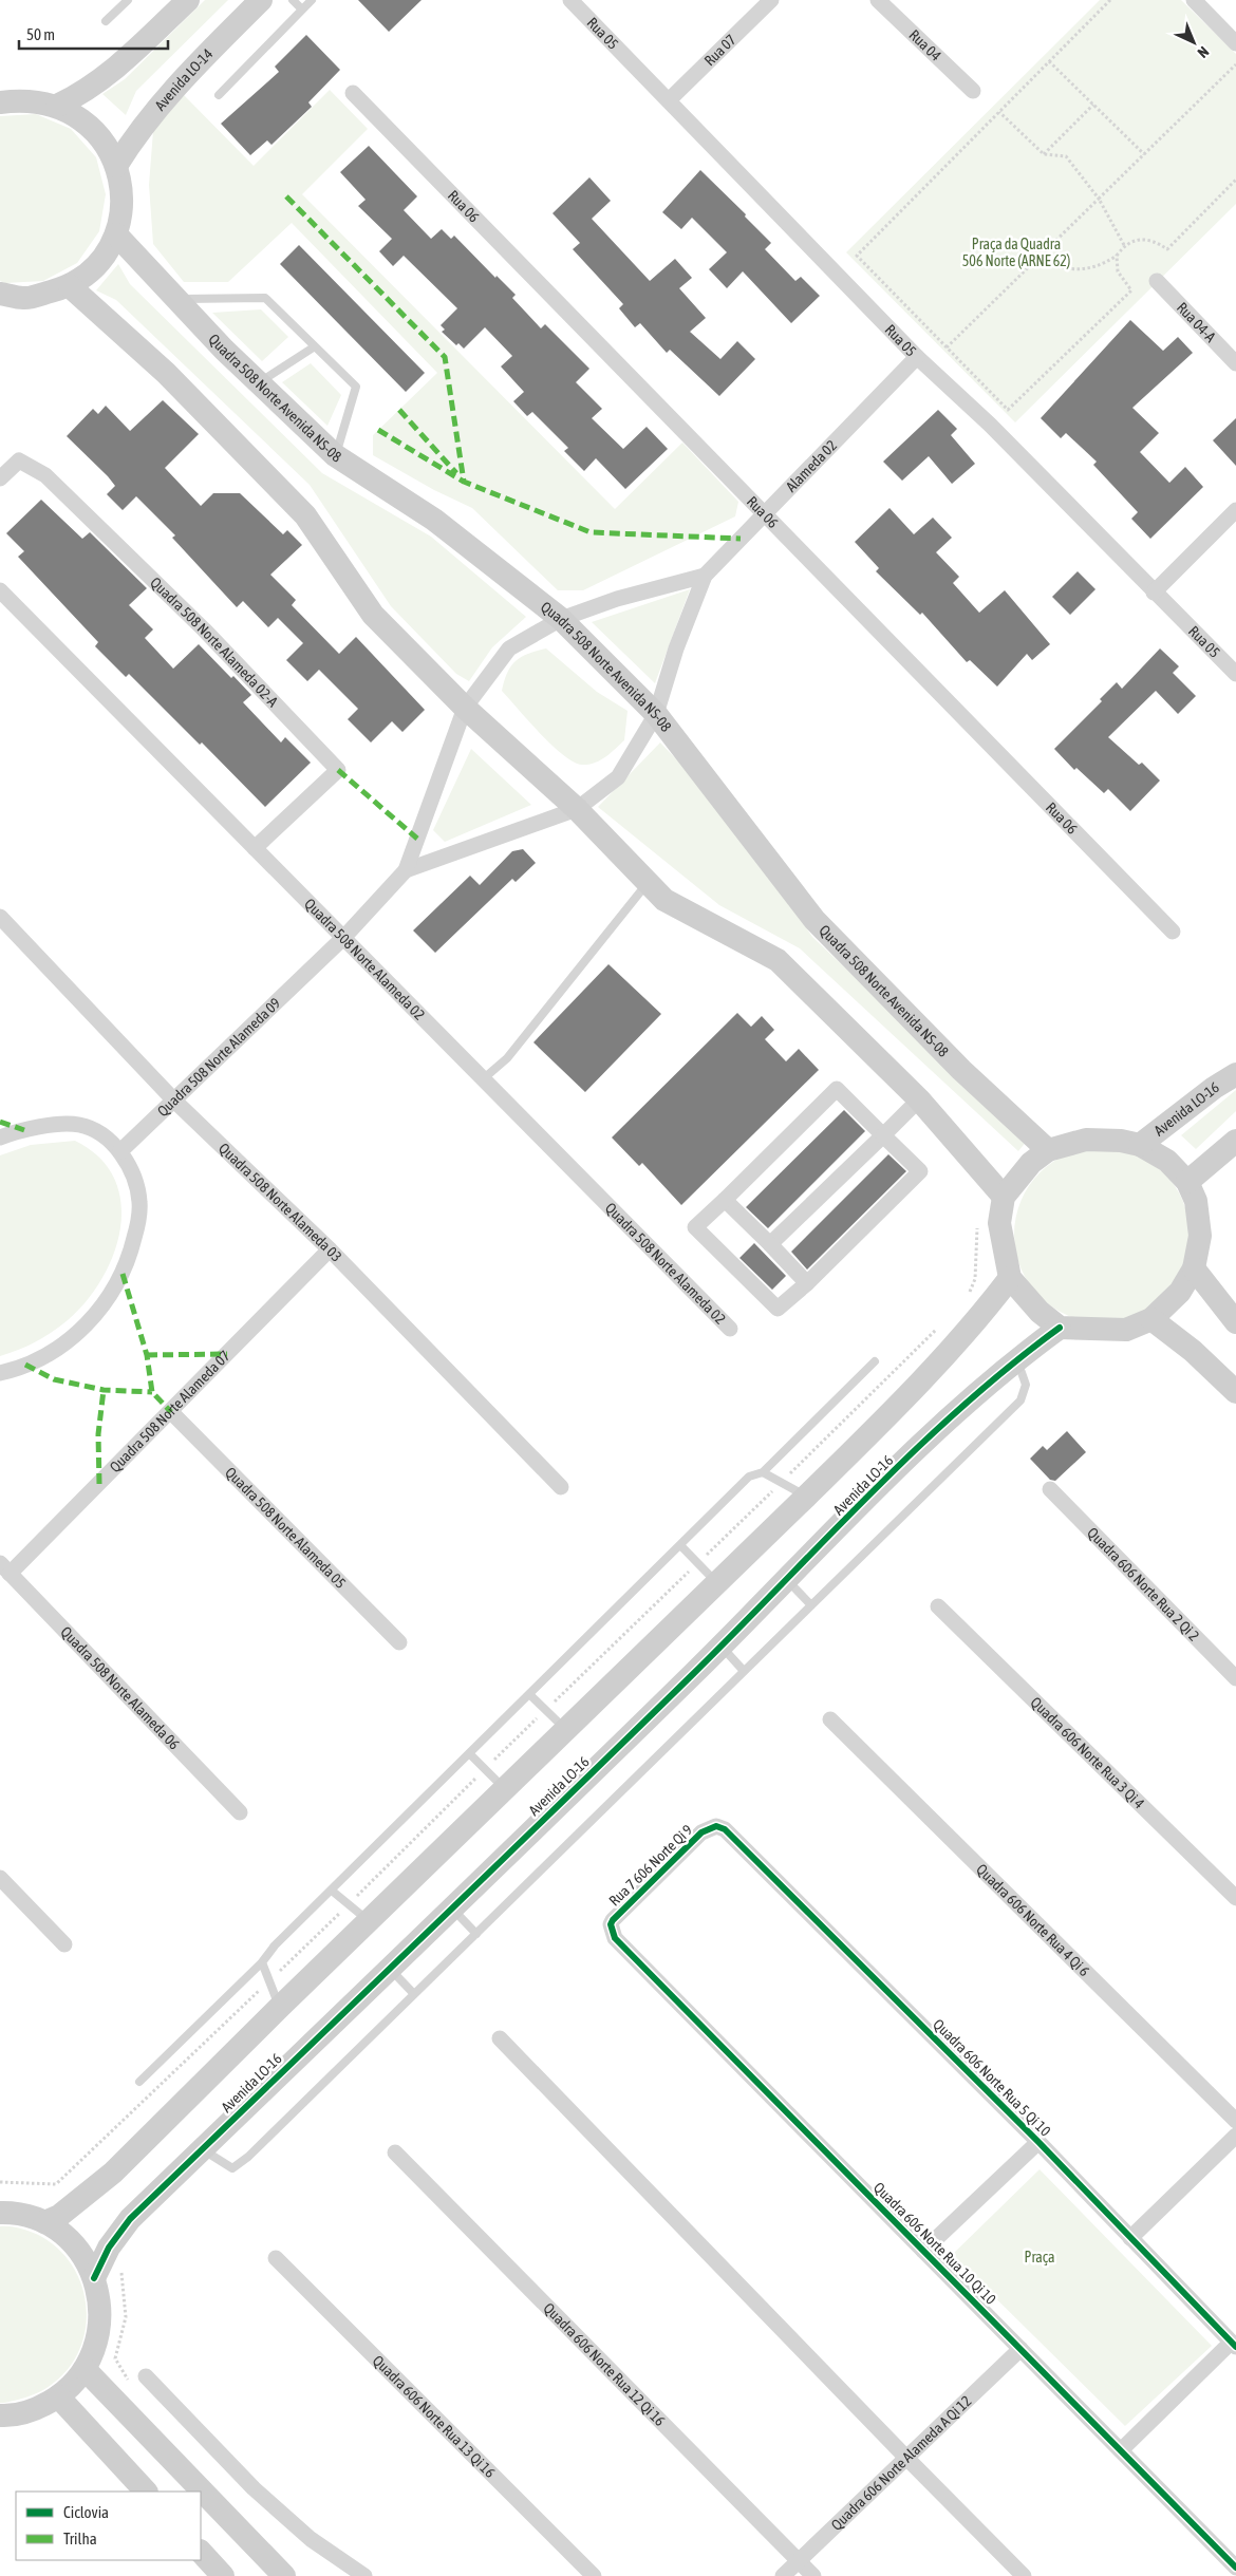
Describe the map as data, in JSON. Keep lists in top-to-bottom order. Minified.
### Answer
{"streets":{"street":["Rua 05","Rua 04","Rua 07","Avenida LO-14","Rua 06","Rua 04-A","Quadra 508 Norte Avenida NS-08","Alameda 02","Quadra 508 Norte Alameda 02-A","Quadra 508 Norte Alameda 02","Quadra 508 Norte Alameda 09","Avenida LO-16","Quadra 508 Norte Alameda 03","Quadra 508 Norte Alameda 07","Quadra 508 Norte Alameda 05","Quadra 606 Norte Rua 2 Qi 2","Quadra 508 Norte Alameda 06","Quadra 606 Norte Rua 3 Qi 4","Rua 7 606 Norte Qi 9","Quadra 606 Norte Rua 4 Qi 6","Quadra 606 Norte Rua 5 Qi 10","Quadra 606 Norte Rua 10 Qi 10","Quadra 606 Norte Rua 12 Qi 16","Quadra 606 Norte Rua 13 Qi 16","Quadra 606 Norte Alameda A Qi 12"]},"crossings":[["Rua 05","Rua 07"],["Rua 05","Alameda 02"],["Rua 06","Alameda 02"],["Quadra 508 Norte Alameda 02-A","Quadra 508 Norte Alameda 02"],["Quadra 508 Norte Alameda 02","Quadra 508 Norte Alameda 09"],["Quadra 508 Norte Alameda 09","Quadra 508 Norte Alameda 03"],["Quadra 508 Norte Alameda 03","Quadra 508 Norte Alameda 07"],["Quadra 508 Norte Alameda 07","Quadra 508 Norte Alameda 05"],["Quadra 508 Norte Alameda 07","Quadra 508 Norte Alameda 06"],["Rua 7 606 Norte Qi 9","Quadra 606 Norte Rua 5 Qi 10"],["Rua 7 606 Norte Qi 9","Quadra 606 Norte Rua 10 Qi 10"],["Quadra 606 Norte Rua 10 Qi 10","Quadra 606 Norte Alameda A Qi 12"],["Quadra 606 Norte Rua 12 Qi 16","Quadra 606 Norte Alameda A Qi 12"]],"parks":["Praça da Quadra 506 Norte (ARNE 62)","Praça"],"legend":["Ciclovia","Trilha"],"scale_bar":"50 m","north":"bottom right"}
